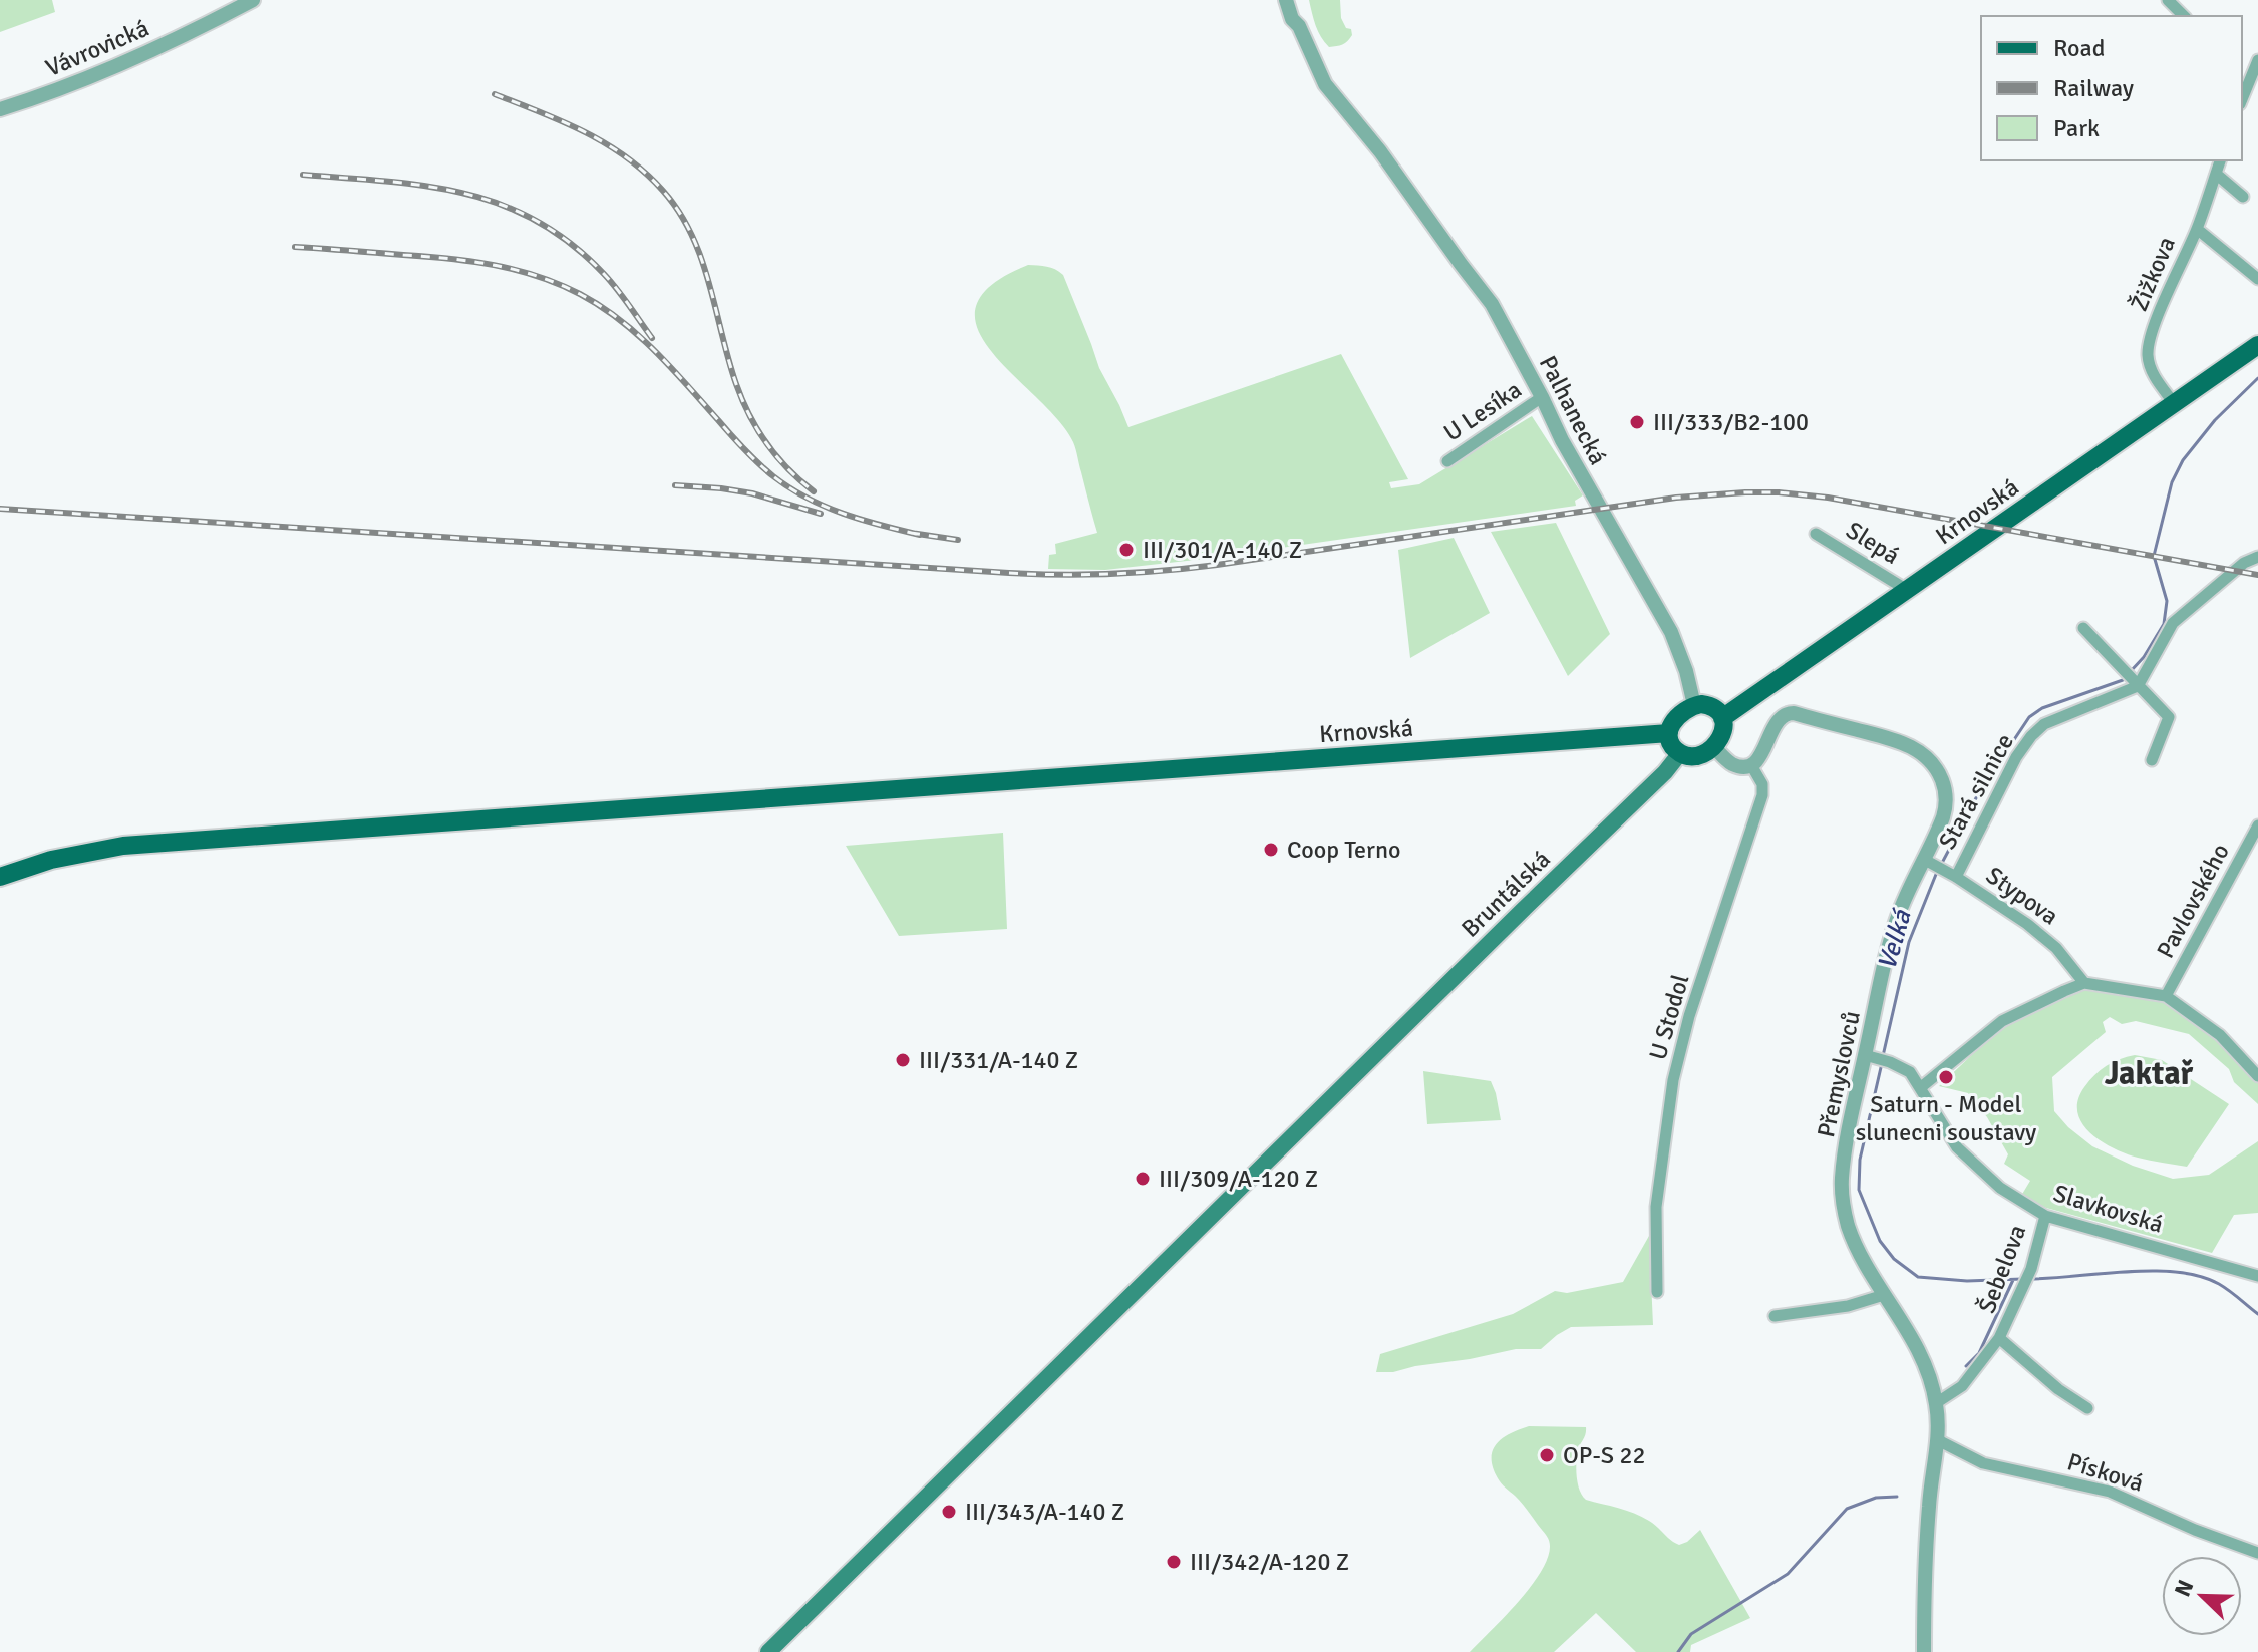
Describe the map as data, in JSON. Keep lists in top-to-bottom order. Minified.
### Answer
{"streets":{"main road":["Krnovská","Bruntálská"],"street":["Vávrovická","Žižkova","Palhanecká","U Lesíka","Slepá","Stará silnice","Stypova","Pavlovského","U Stodol","Přemyslovců","Slavkovská","Šebelova","Písková"]},"crossings":[["Žižkova","Krnovská"],["Palhanecká","U Lesíka"],["Palhanecká","Krnovská"],["Palhanecká","Bruntálská"],["Krnovská","Slepá"],["Krnovská","Bruntálská"],["Stará silnice","Stypova"],["Stypova","Pavlovského"],["Stypova","Přemyslovců"],["U Stodol","Přemyslovců"],["Přemyslovců","Slavkovská"],["Přemyslovců","Šebelova"],["Přemyslovců","Písková"],["Slavkovská","Šebelova"]],"districts":["Jaktař"],"water":["Velká"],"places":["III/333/B2-100","III/301/A-140 Z","Coop Terno","III/331/A-140 Z","Saturn - Model slunecni soustavy","III/309/A-120 Z","OP-S 22","III/343/A-140 Z","III/342/A-120 Z"],"legend":["Road","Railway","Park"],"north":"top left"}
